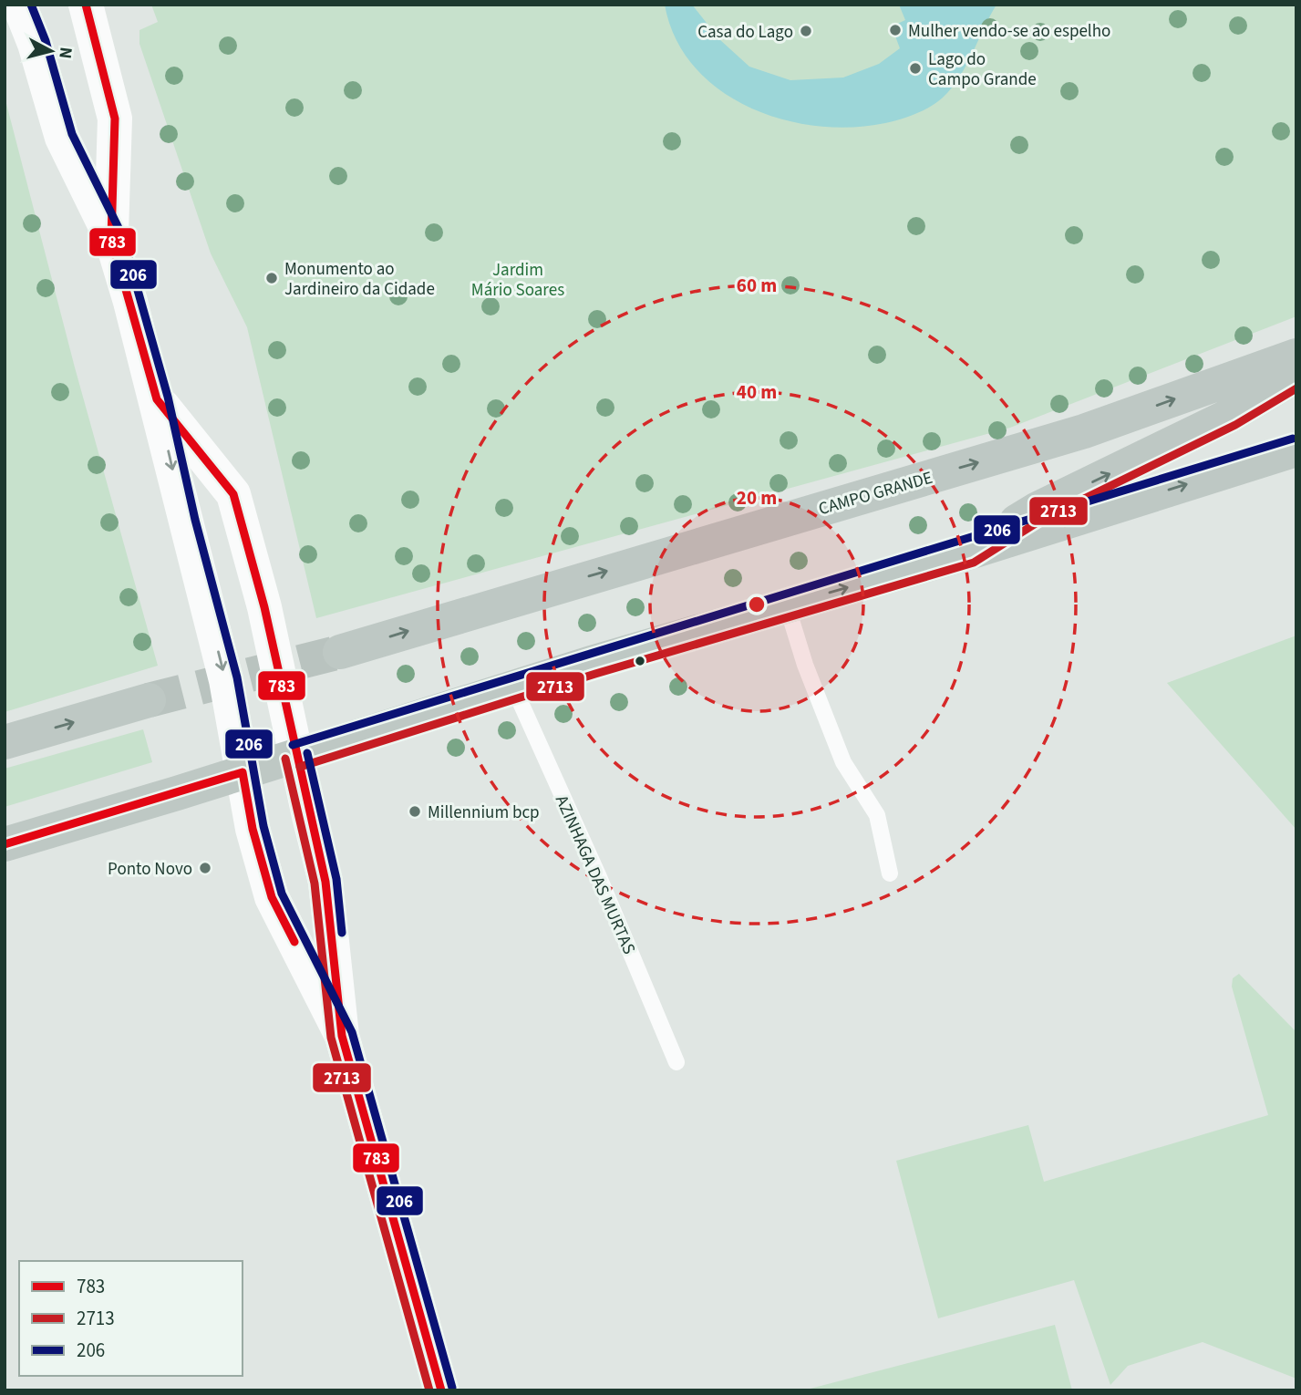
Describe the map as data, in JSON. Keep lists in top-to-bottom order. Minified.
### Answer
{"streets":{"main road":["CAMPO GRANDE"],"lane":["AZINHAGA DAS MURTAS"]},"parks":["Jardim Mário Soares"],"places":["Mulher vendo-se ao espelho","Casa do Lago","Lago do Campo Grande","Monumento ao Jardineiro da Cidade","Millennium bcp","Ponto Novo"],"lines":["transit line 783","transit line 206","transit line 2713"],"legend":["783","2713","206"],"north":"right","rings":["60 m","40 m","20 m"]}
